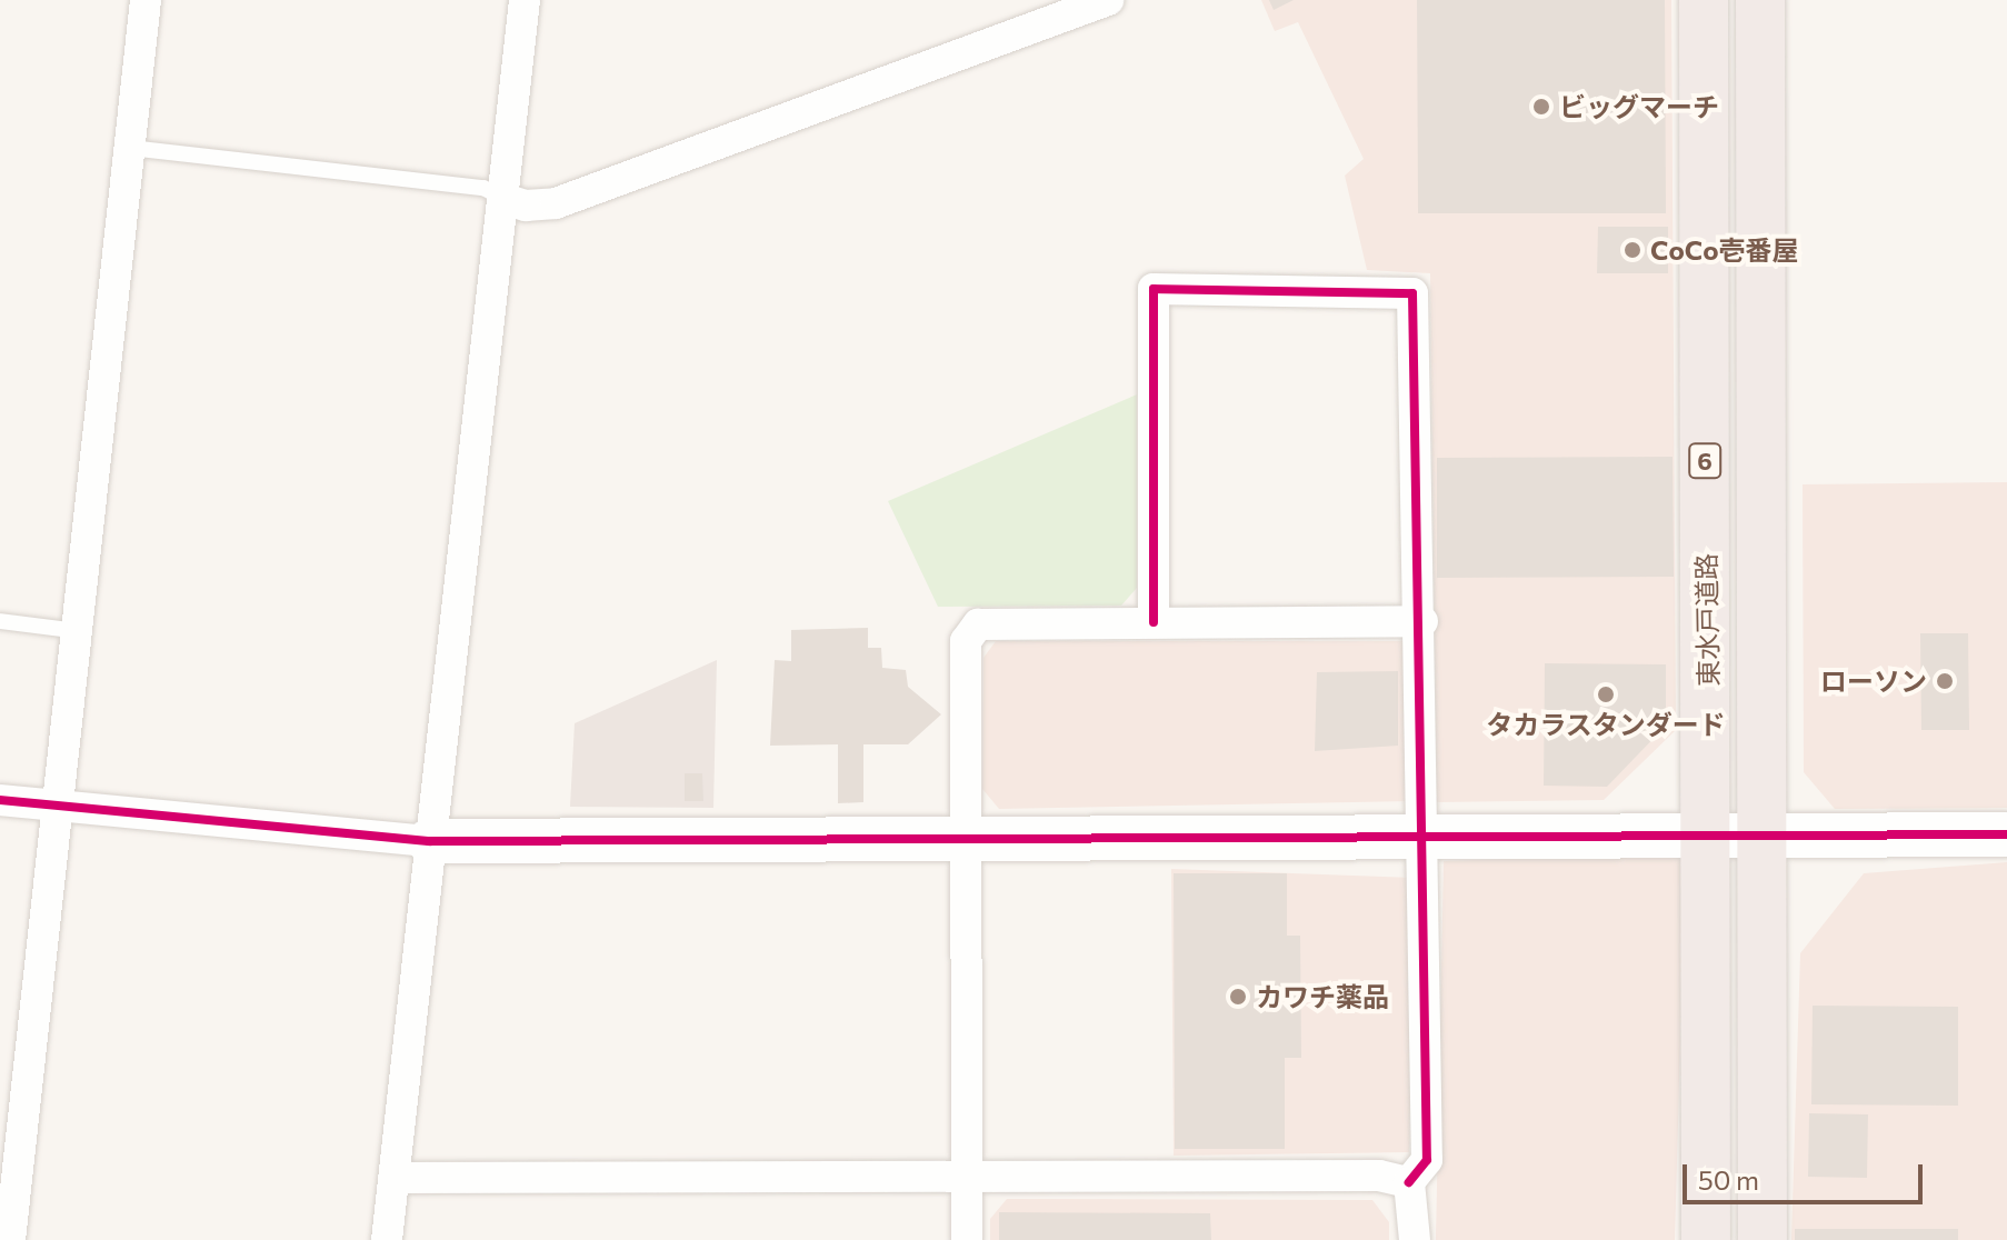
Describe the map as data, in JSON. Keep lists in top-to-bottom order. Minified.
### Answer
{"streets":{"highway":["6","東水戸道路"]},"places":["ビッグマーチ","CoCo壱番屋","ローソン","タカラスタンダード","カワチ薬品"],"scale_bar":"50 m"}
